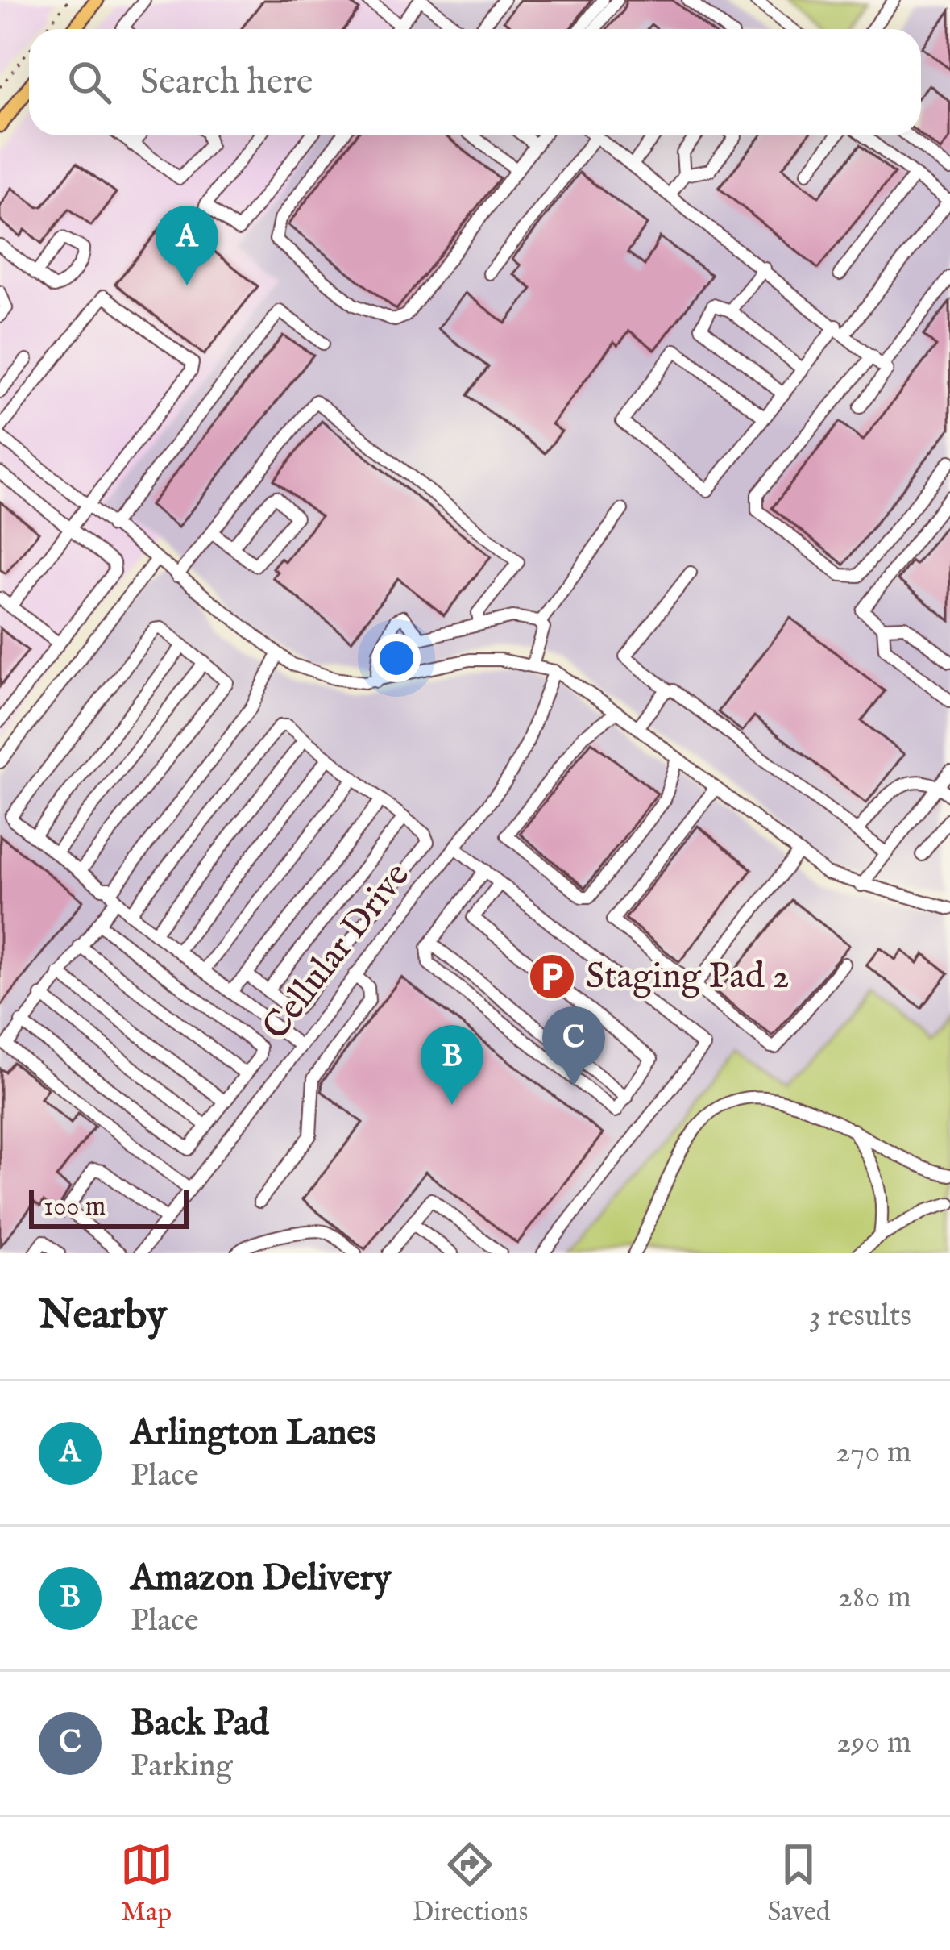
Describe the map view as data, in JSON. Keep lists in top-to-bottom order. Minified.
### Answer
{"streets":{"street":["Cellular Drive"]},"places":{"parking":["Staging Pad 2"]},"scale_bar":"100 m","page":{"search":"Search here","pins":["A","C","B"],"scale":"100 m","heading":["Nearby","3 results"],"list":[{"mark":"A","name":"Arlington Lanes","note":"Place","value":"270 m"},{"mark":"B","name":"Amazon Delivery","note":"Place","value":"280 m"},{"mark":"C","name":"Back Pad","note":"Parking","value":"290 m"}],"nav":["Map","Directions","Saved"]}}
